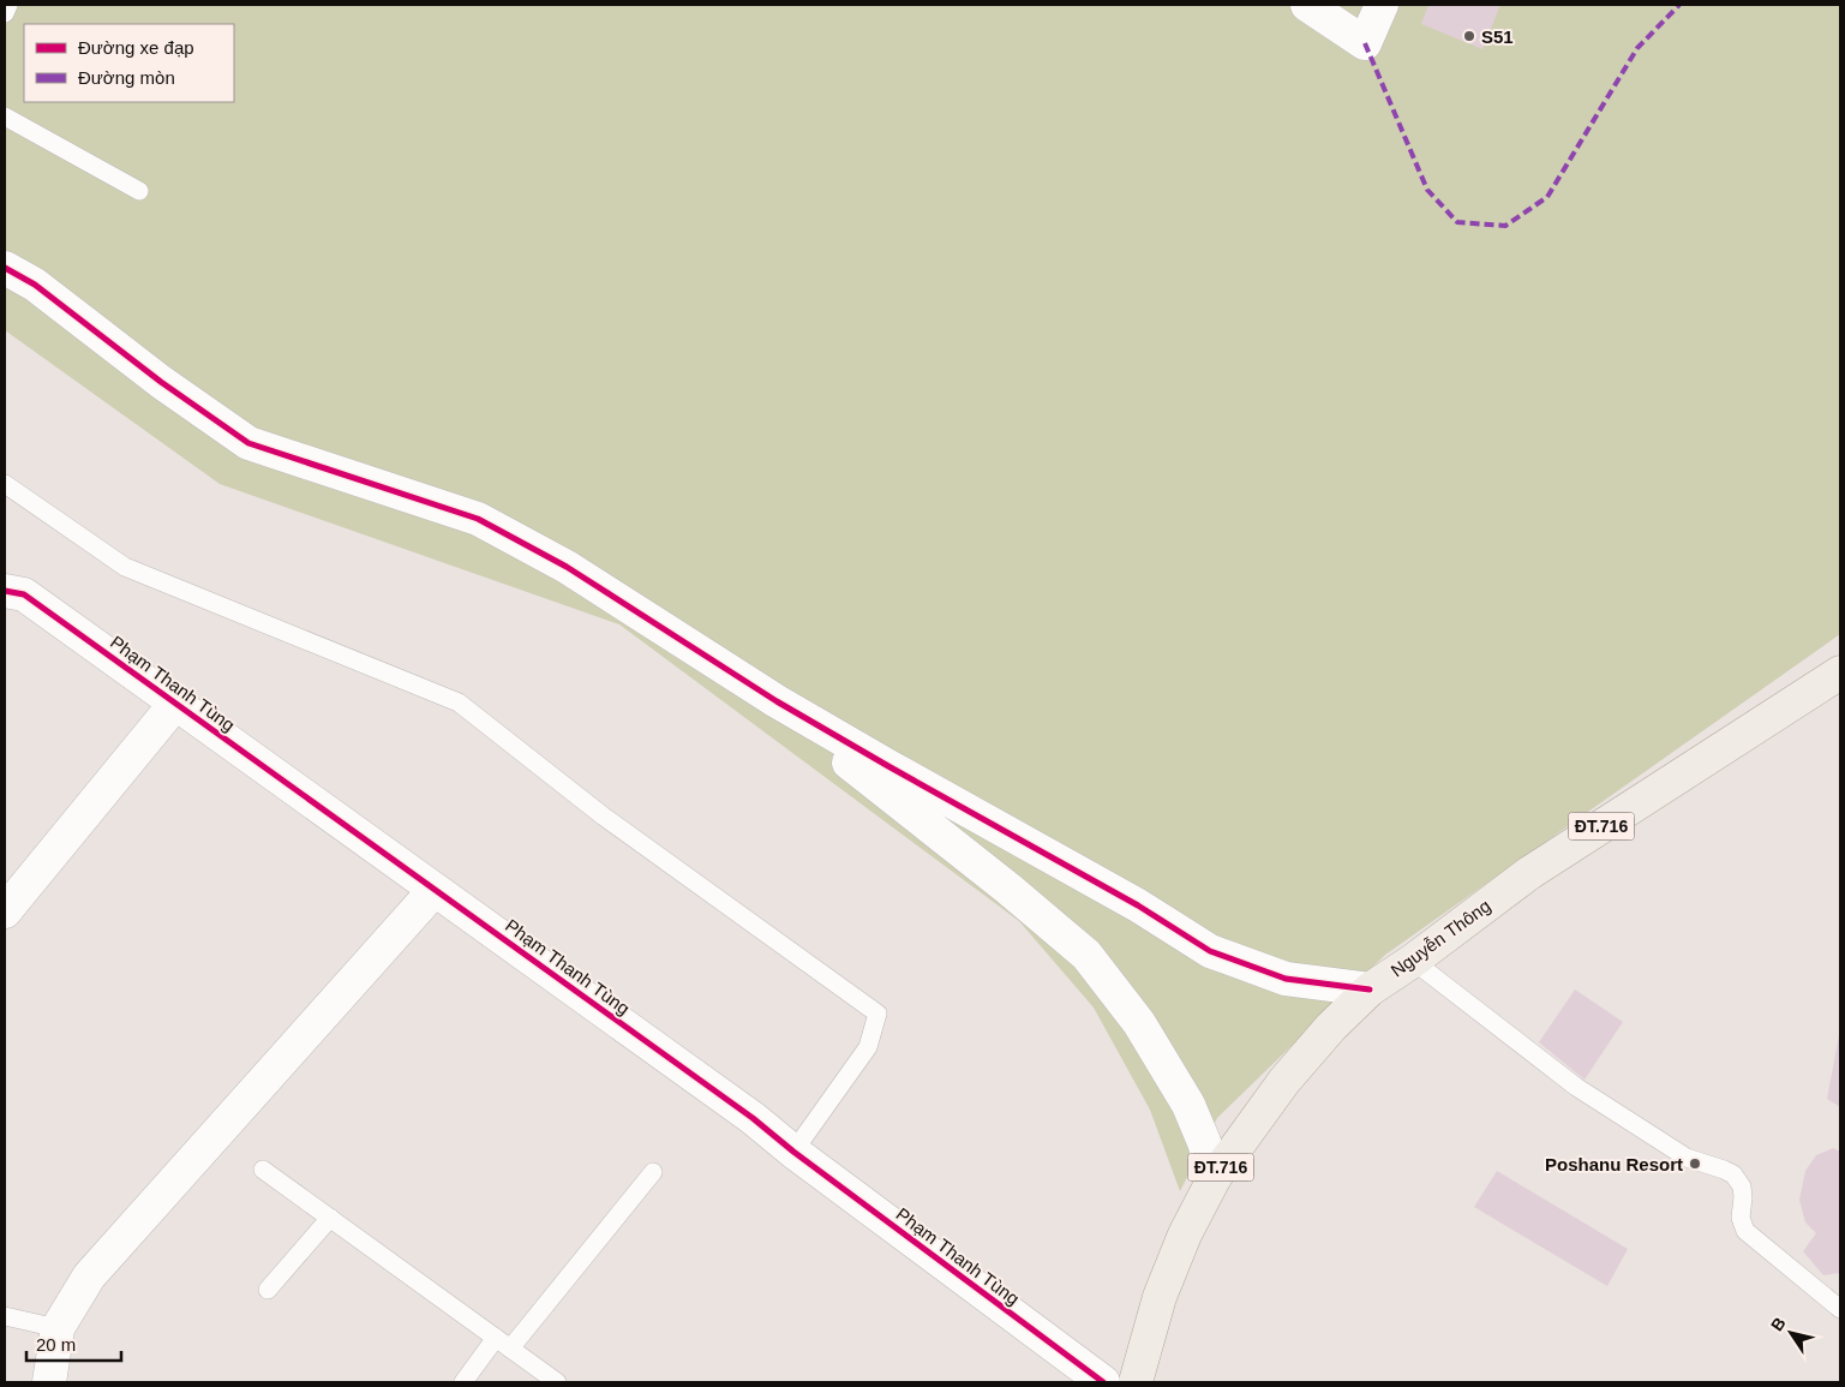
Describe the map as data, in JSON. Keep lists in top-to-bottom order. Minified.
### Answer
{"streets":{"main road":["ĐT.716","Nguyễn Thông"],"street":["Phạm Thanh Tùng"]},"places":["S51","Poshanu Resort"],"legend":["Đường xe đạp","Đường mòn"],"scale_bar":"20 m","north":"top left"}
